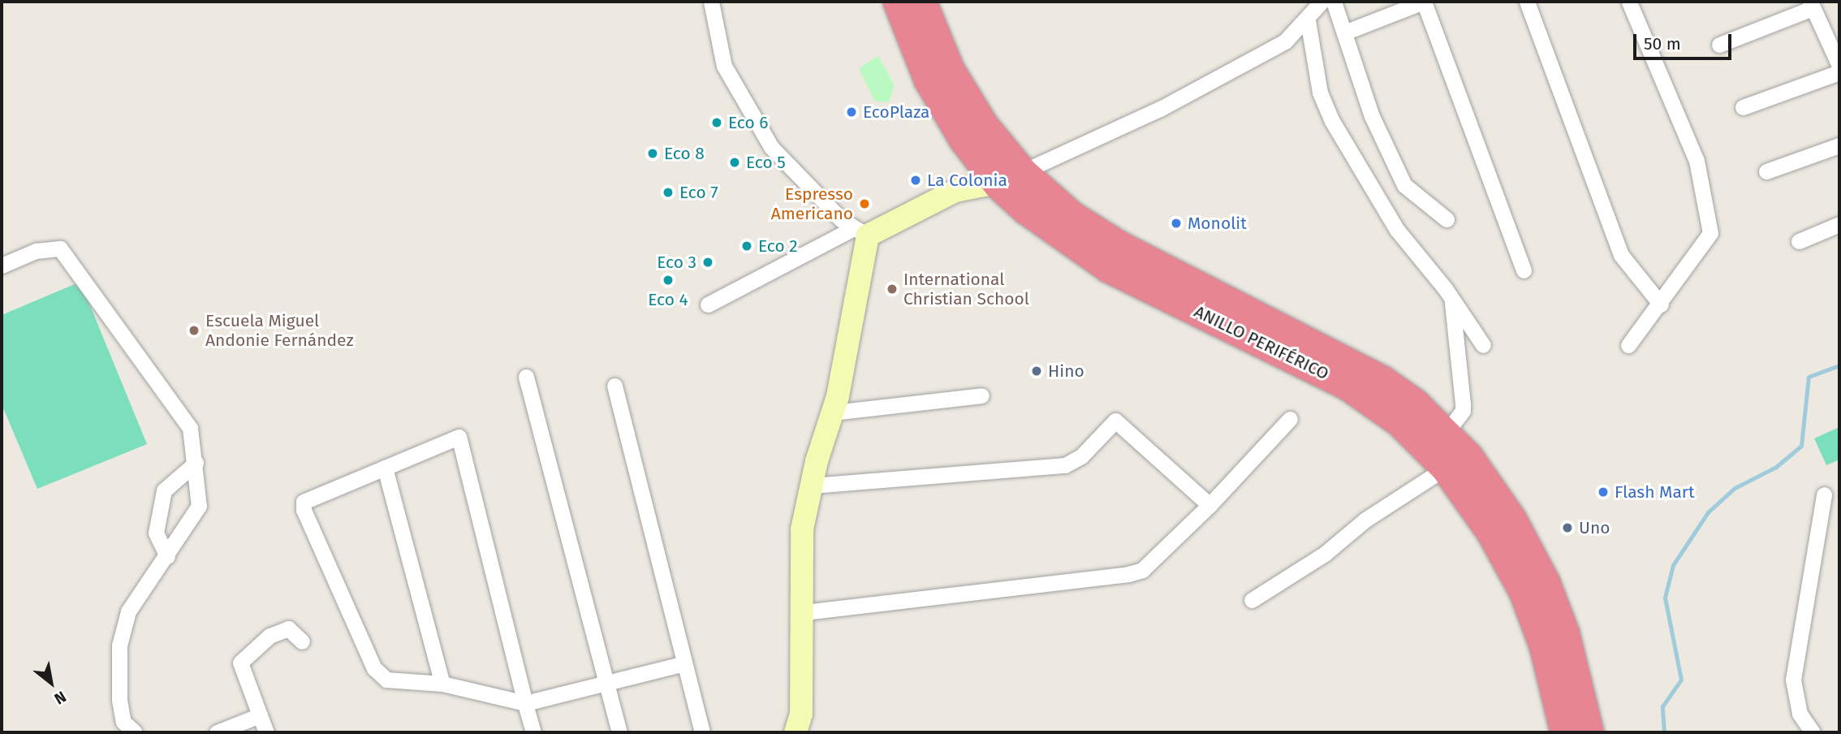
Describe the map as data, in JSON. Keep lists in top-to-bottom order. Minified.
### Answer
{"streets":{"highway":["ANILLO PERIFÉRICO"]},"places":["EcoPlaza","Eco 6","Eco 8","Eco 5","La Colonia","Eco 7","Espresso Americano","Monolit","Eco 2","Eco 3","Eco 4","International Christian School","Escuela Miguel Andonie Fernández","Hino","Flash Mart","Uno"],"scale_bar":"50 m","north":"bottom right"}
